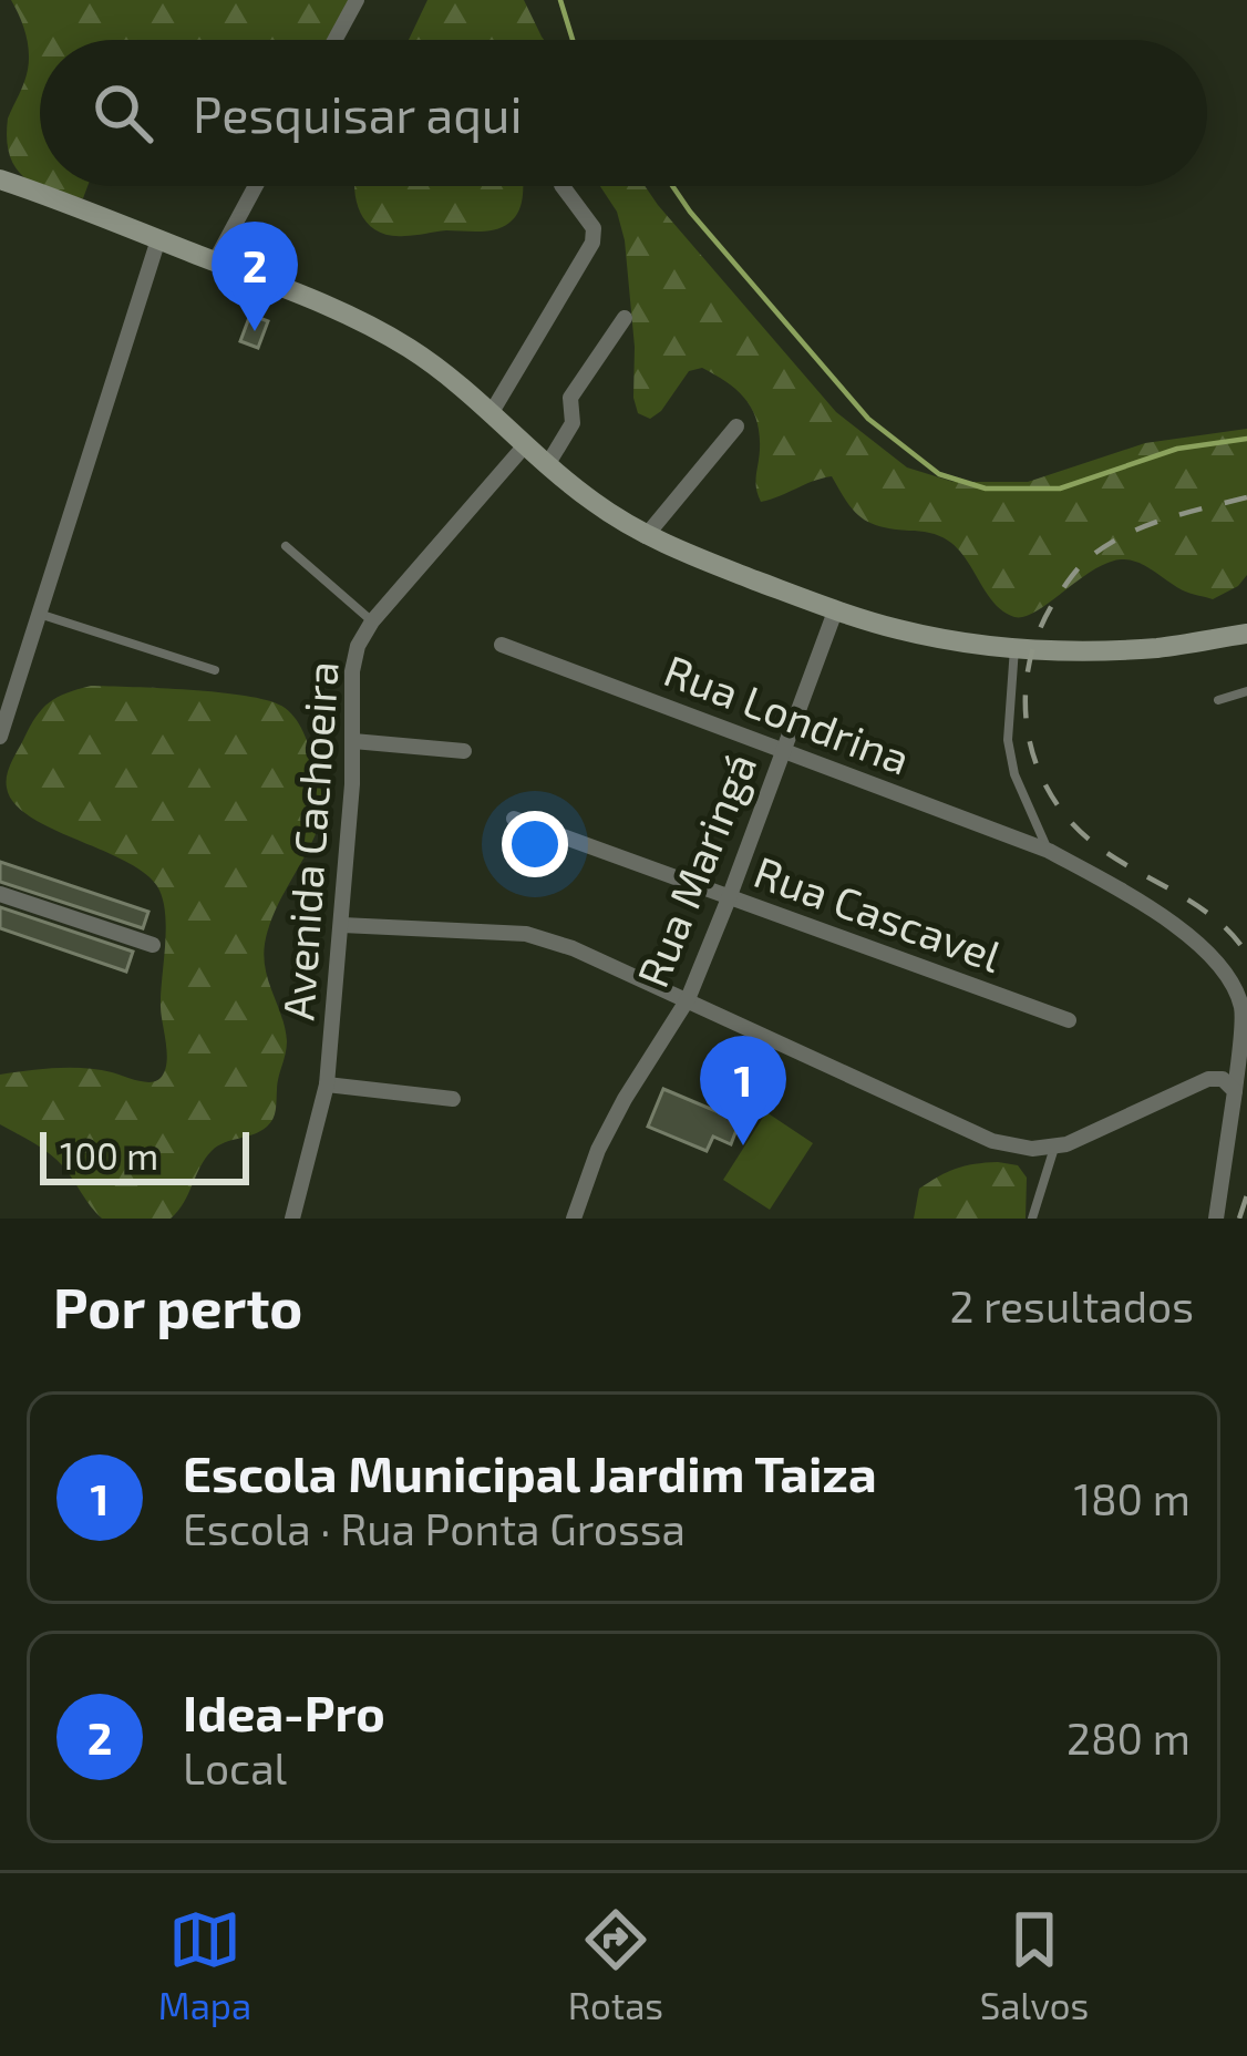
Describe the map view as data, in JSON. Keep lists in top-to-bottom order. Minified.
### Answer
{"streets":{"street":["Rua Londrina","Avenida Cachoeira","Rua Maringá","Rua Cascavel"]},"crossings":[["Rua Londrina","Rua Maringá"],["Rua Maringá","Rua Cascavel"]],"scale_bar":"100 m","page":{"search":"Pesquisar aqui","pins":["2","1"],"scale":"100 m","heading":["Por perto","2 resultados"],"list":[{"mark":"1","name":"Escola Municipal Jardim Taiza","note":"Escola · Rua Ponta Grossa","value":"180 m"},{"mark":"2","name":"Idea-Pro","note":"Local","value":"280 m"}],"nav":["Mapa","Rotas","Salvos"]}}
